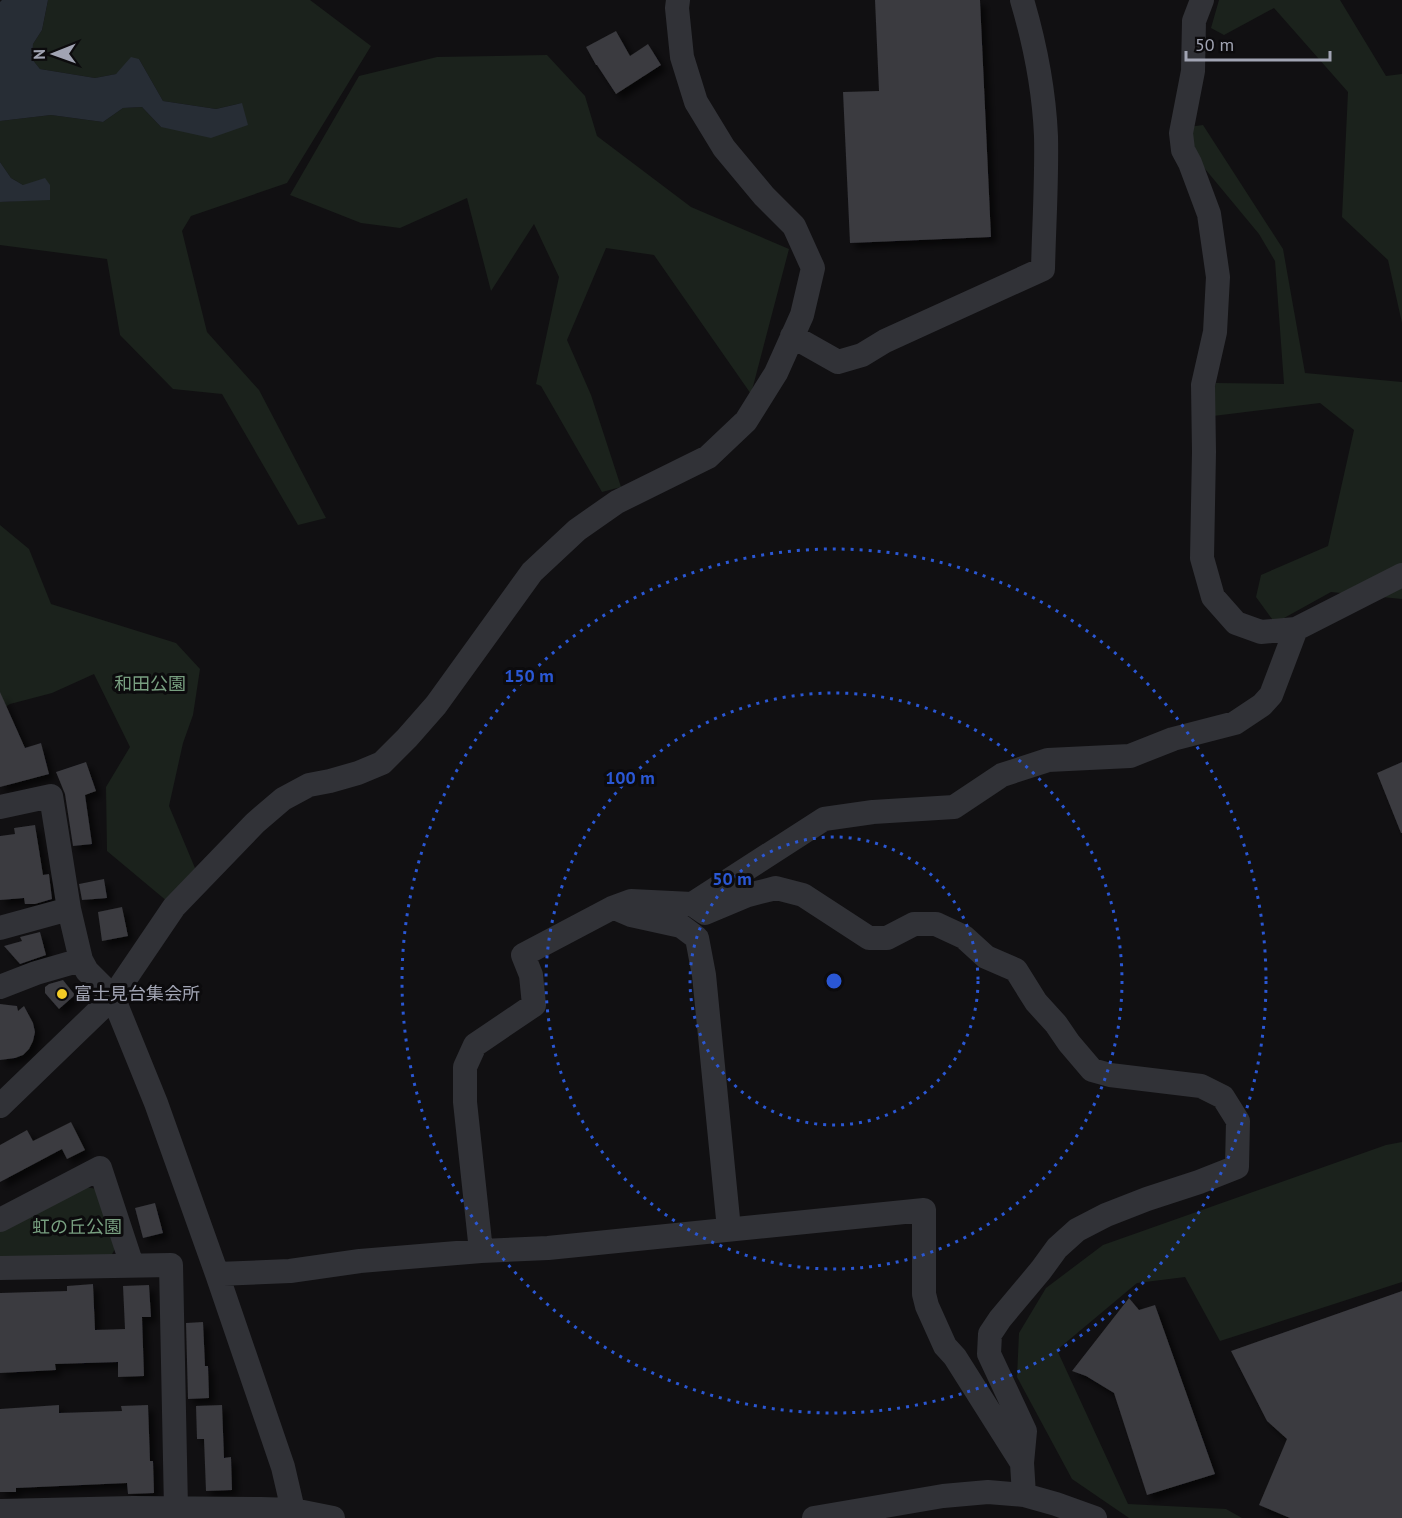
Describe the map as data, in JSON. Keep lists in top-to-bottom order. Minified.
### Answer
{"parks":["和田公園","虹の丘公園"],"places":["富士見台集会所"],"scale_bar":"50 m","north":"left","rings":["150 m","100 m","50 m"]}
